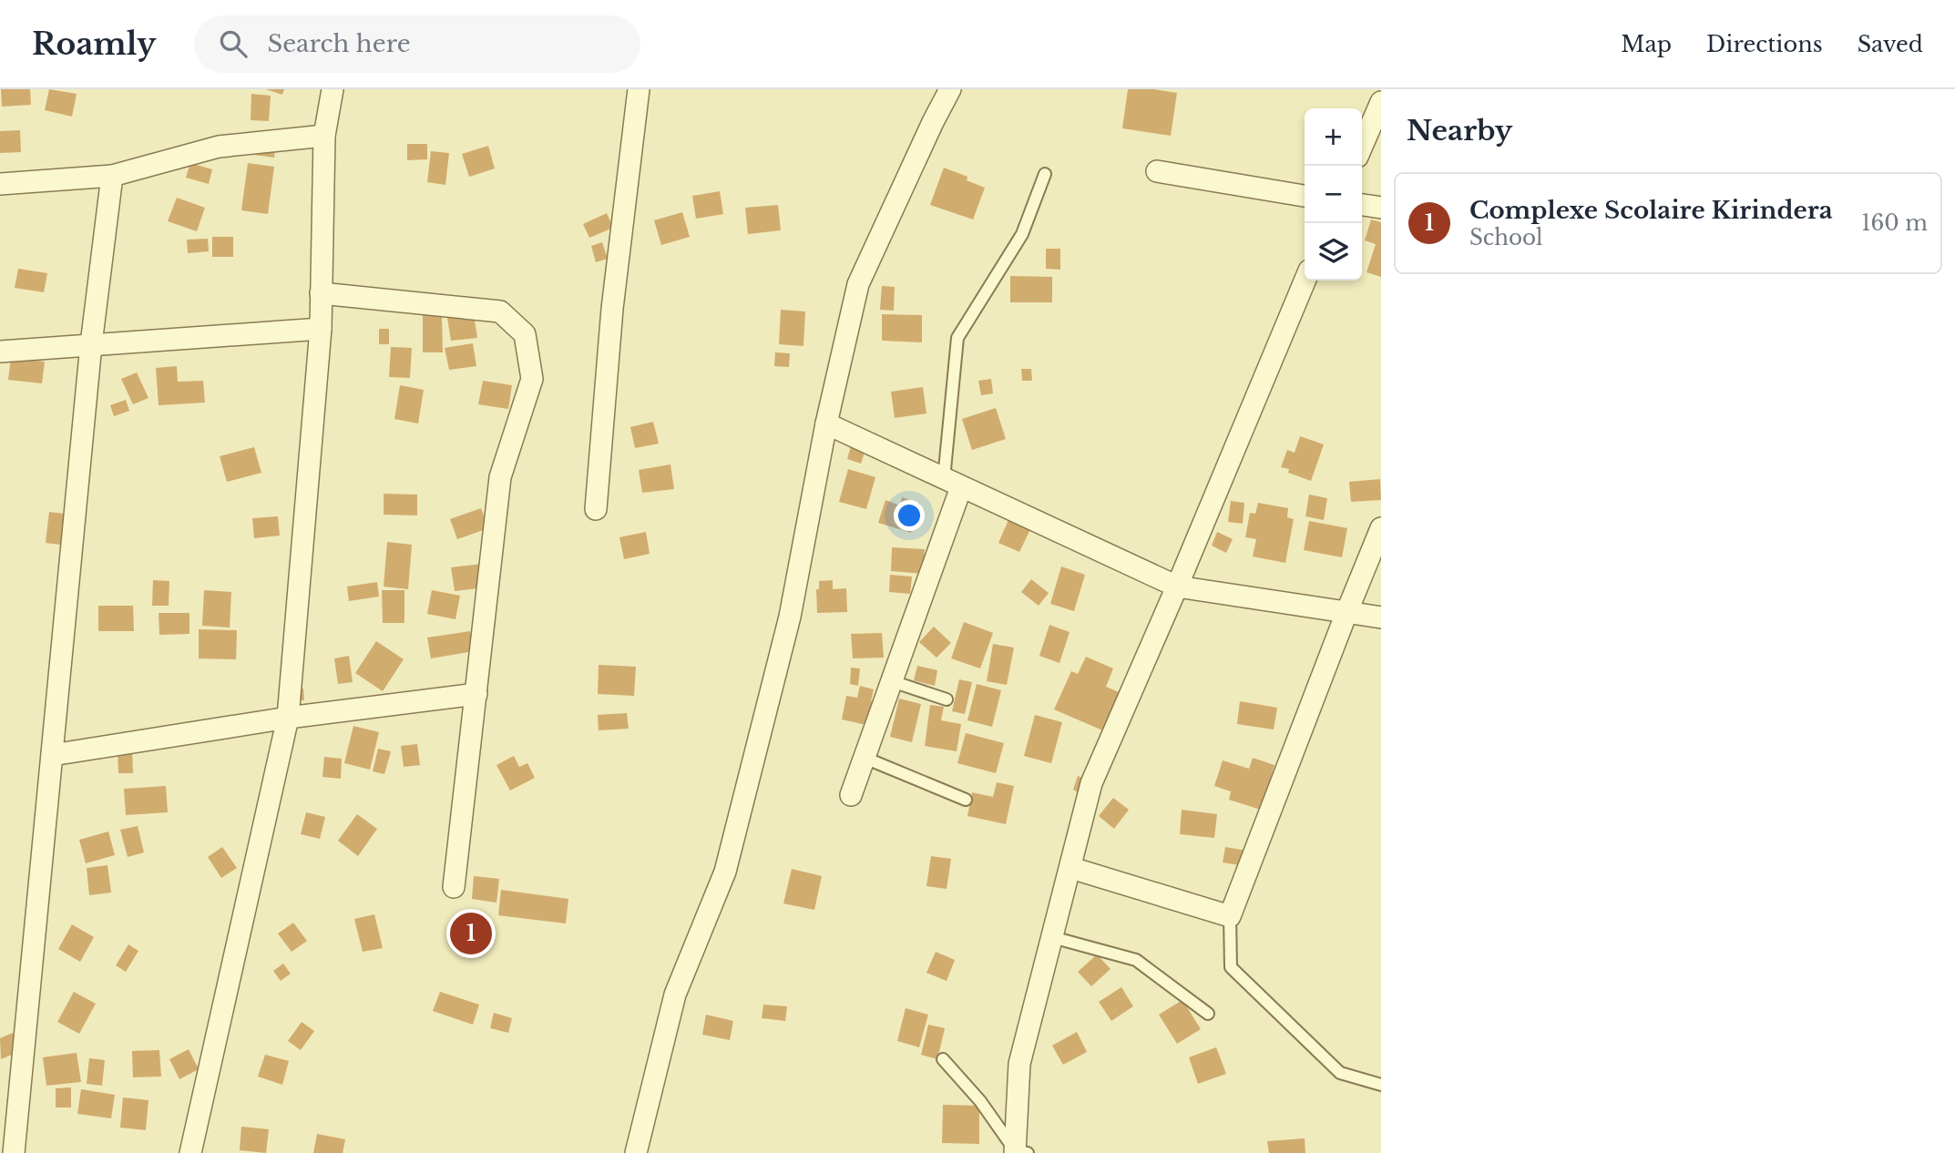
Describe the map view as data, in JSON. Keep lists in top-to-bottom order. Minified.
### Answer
{"page":{"header":"Roamly","search":"Search here","nav":["Map","Directions","Saved"],"heading":"Nearby","map_buttons":["+","−"],"list":[{"mark":"1","name":"Complexe Scolaire Kirindera","note":"School","value":"160 m"}],"pins":"1"}}
